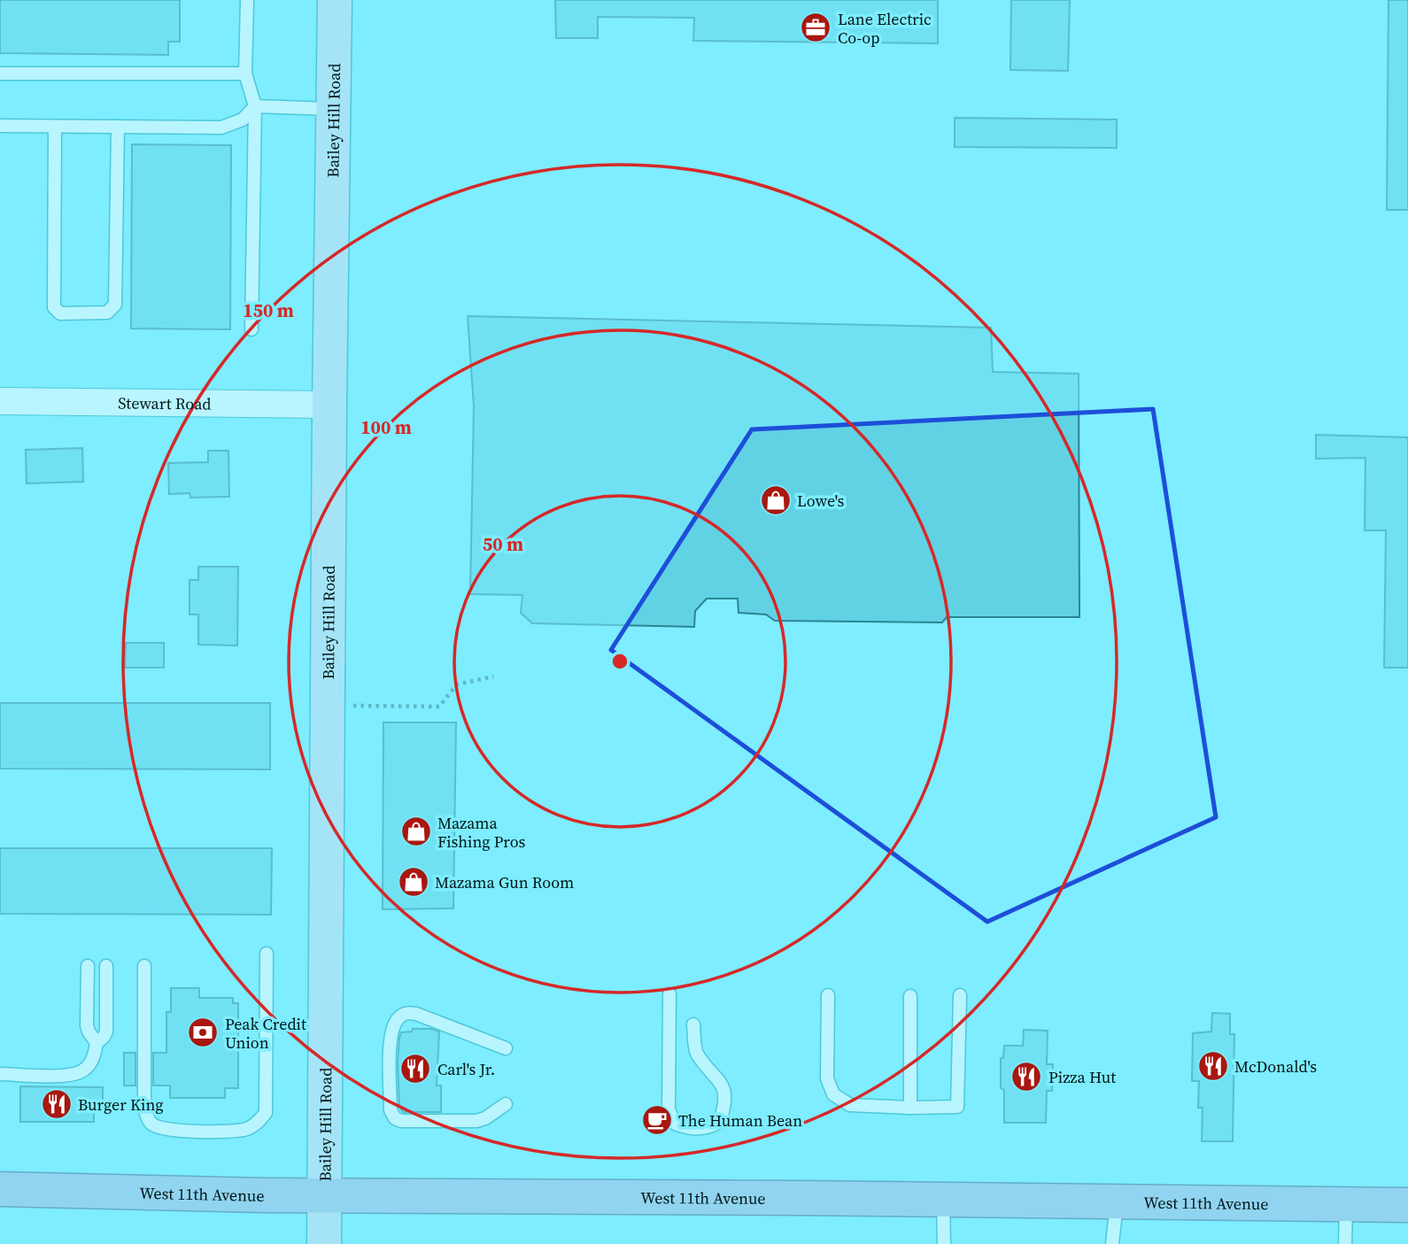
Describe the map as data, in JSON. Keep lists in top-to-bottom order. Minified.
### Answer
{"streets":{"main road":["West 11th Avenue"],"street":["Bailey Hill Road","Stewart Road"]},"crossings":[["Bailey Hill Road","Stewart Road"],["Bailey Hill Road","West 11th Avenue"]],"places":{"office":["Lane Electric Co-op"],"shop":["Lowe's","Mazama Fishing Pros","Mazama Gun Room"],"bank":["Peak Credit Union"],"restaurant":["McDonald's","Carl's Jr.","Pizza Hut","Burger King"],"cafe":["The Human Bean"]},"rings":["150 m","100 m","50 m"]}
